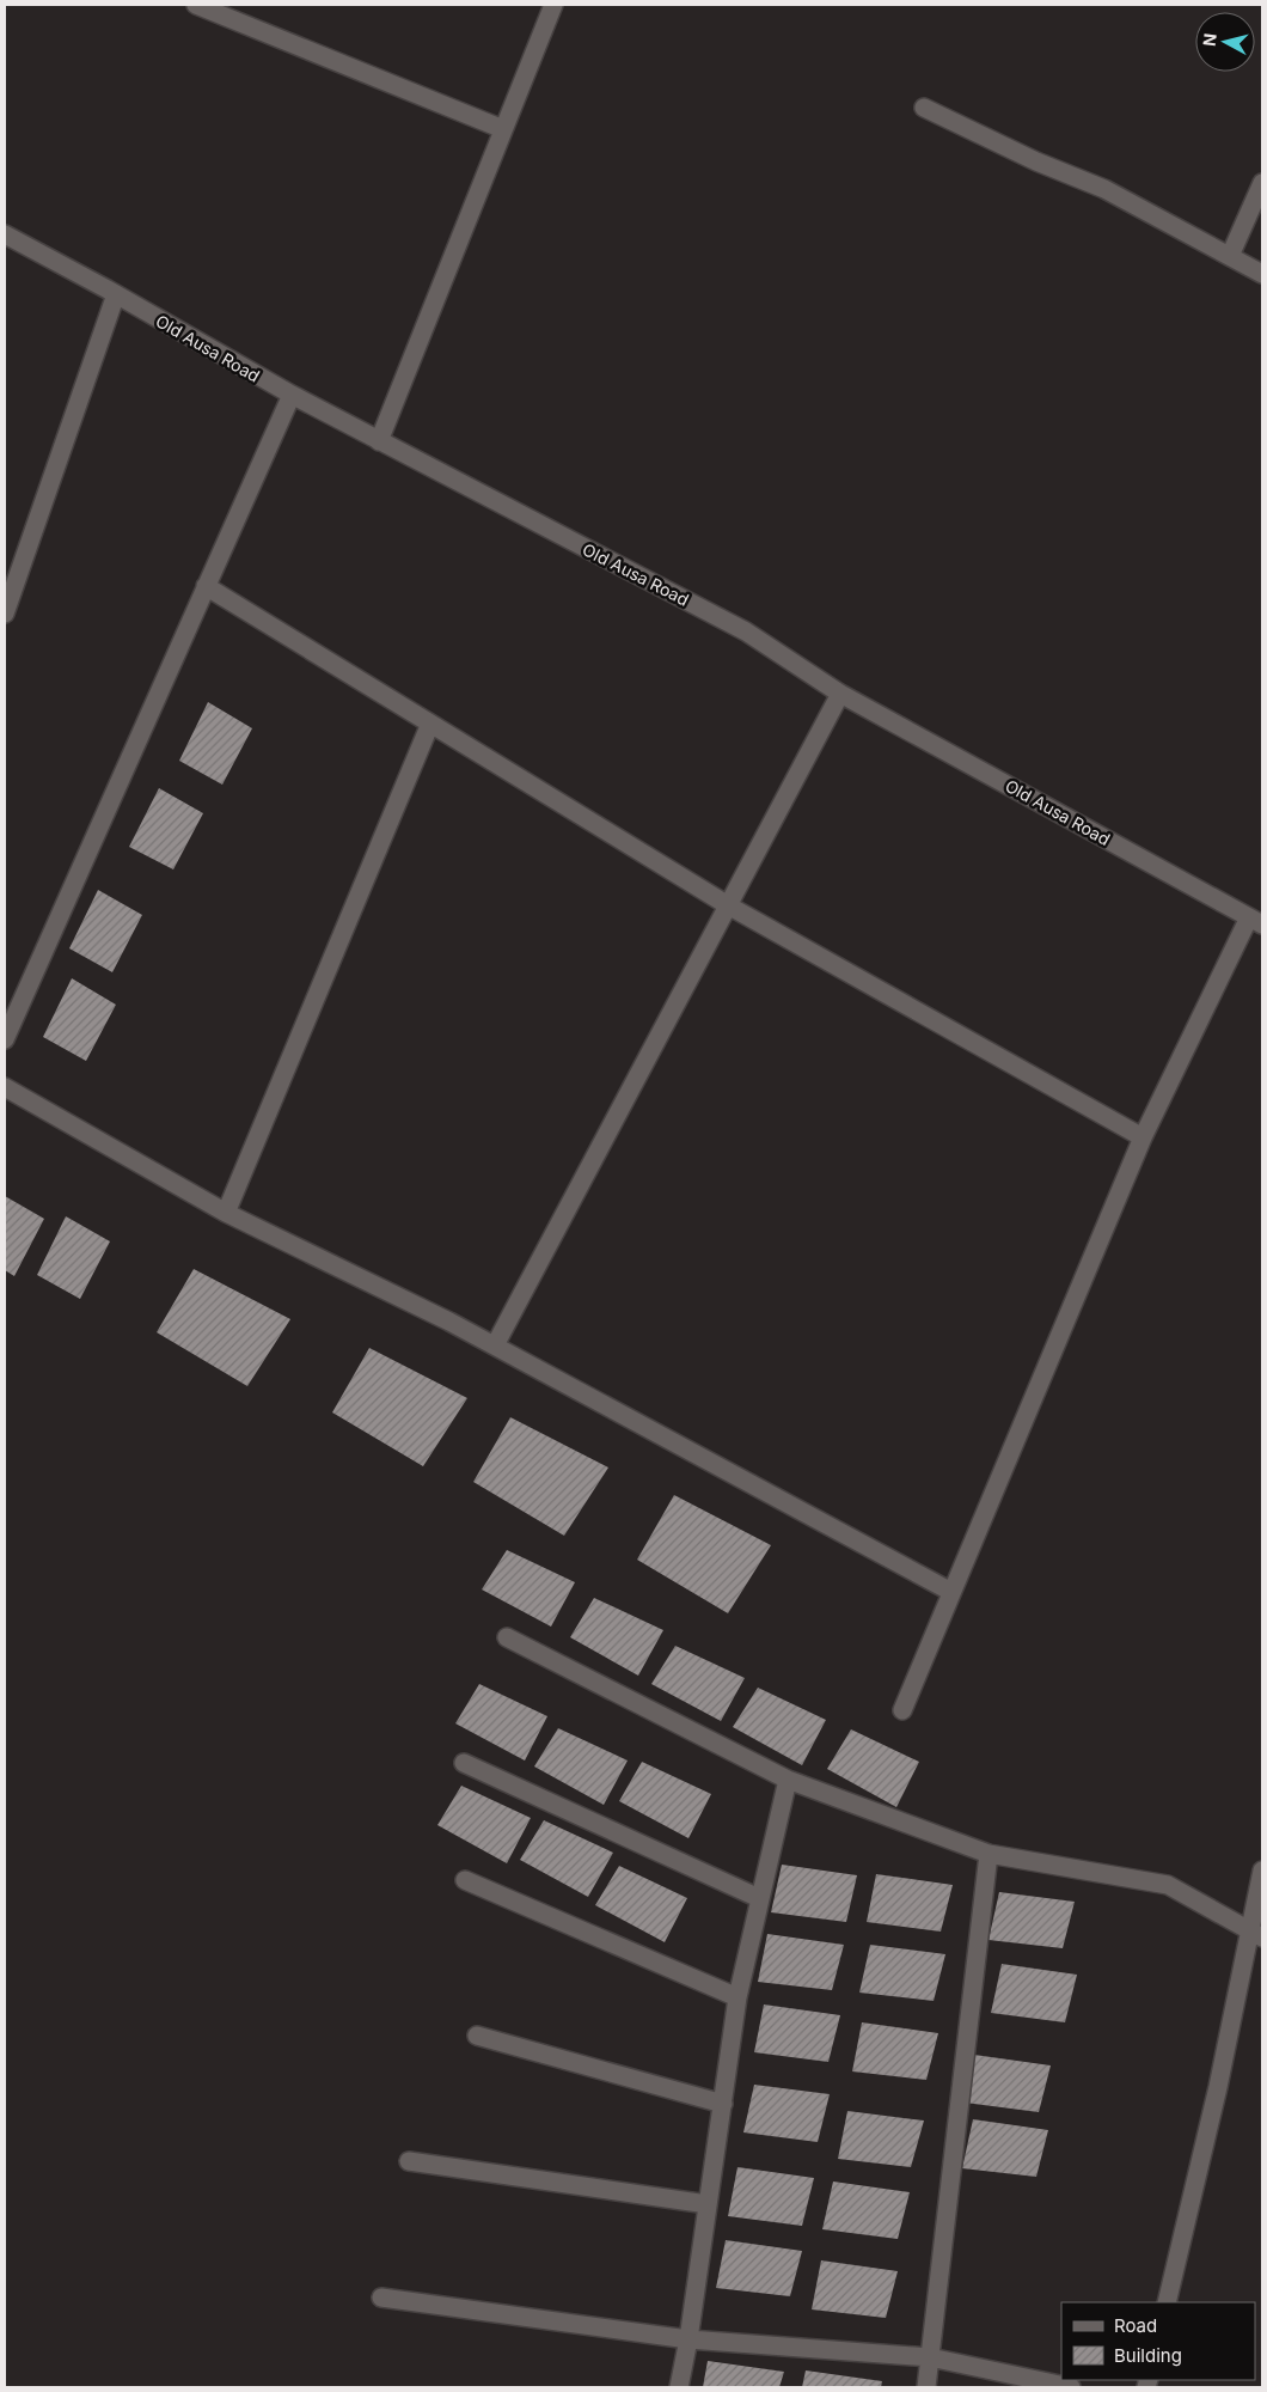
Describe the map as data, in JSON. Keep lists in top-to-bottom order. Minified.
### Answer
{"streets":{"street":["Old Ausa Road"]},"legend":["Road","Building"],"north":"left"}
